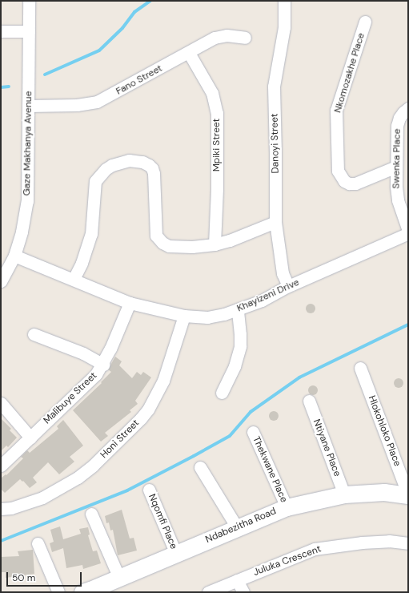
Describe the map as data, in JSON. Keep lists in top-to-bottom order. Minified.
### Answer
{"streets":{"street":["Nkomozakhe Place","Fano Street","Gaze Makhanya Avenue","Danoyi Street","Mpiki Street","Swenka Place","Khayizeni Drive","Malibuye Street","Hlokohloko Place","Honi Street","Ntiyane Place","Thekwane Place","Nqomfi Place","Ndabezitha Road","Juluka Crescent"]},"crossings":[["Nkomozakhe Place","Swenka Place"],["Fano Street","Gaze Makhanya Avenue"],["Fano Street","Mpiki Street"],["Gaze Makhanya Avenue","Khayizeni Drive"],["Danoyi Street","Khayizeni Drive"],["Khayizeni Drive","Malibuye Street"],["Khayizeni Drive","Honi Street"],["Hlokohloko Place","Ndabezitha Road"],["Ntiyane Place","Ndabezitha Road"],["Thekwane Place","Ndabezitha Road"],["Nqomfi Place","Ndabezitha Road"]],"scale_bar":"50 m"}
